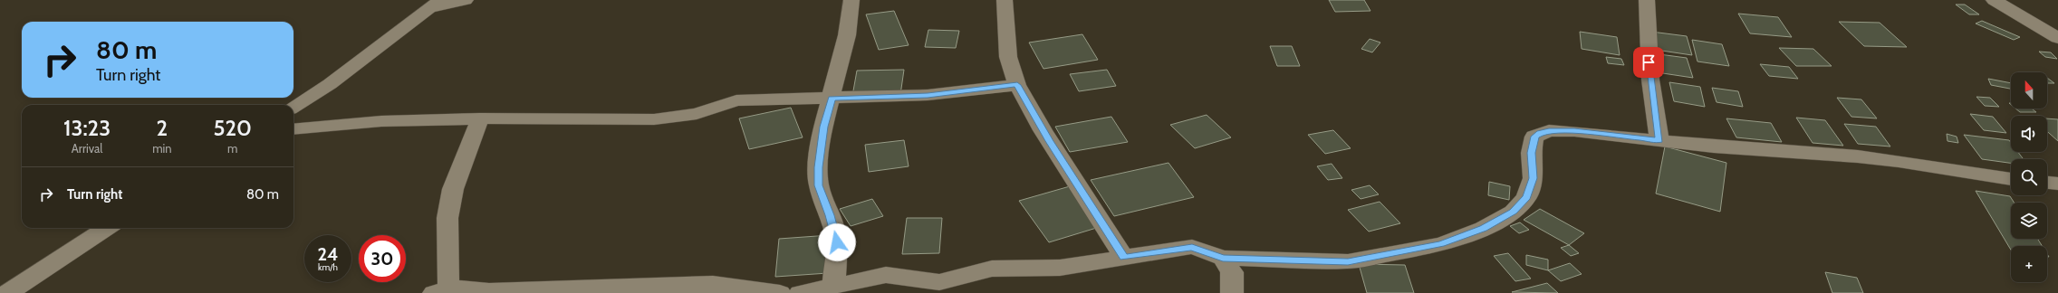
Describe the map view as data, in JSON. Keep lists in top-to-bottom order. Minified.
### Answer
{"north":"top","page":{"turn":["80 m","Turn right"],"map_buttons":"+","eta":["13:23","Arrival","2","min","520","m"],"list":[{"name":"Turn right","value":"80 m"}],"speed":"24 km/h","limit":"30"}}
